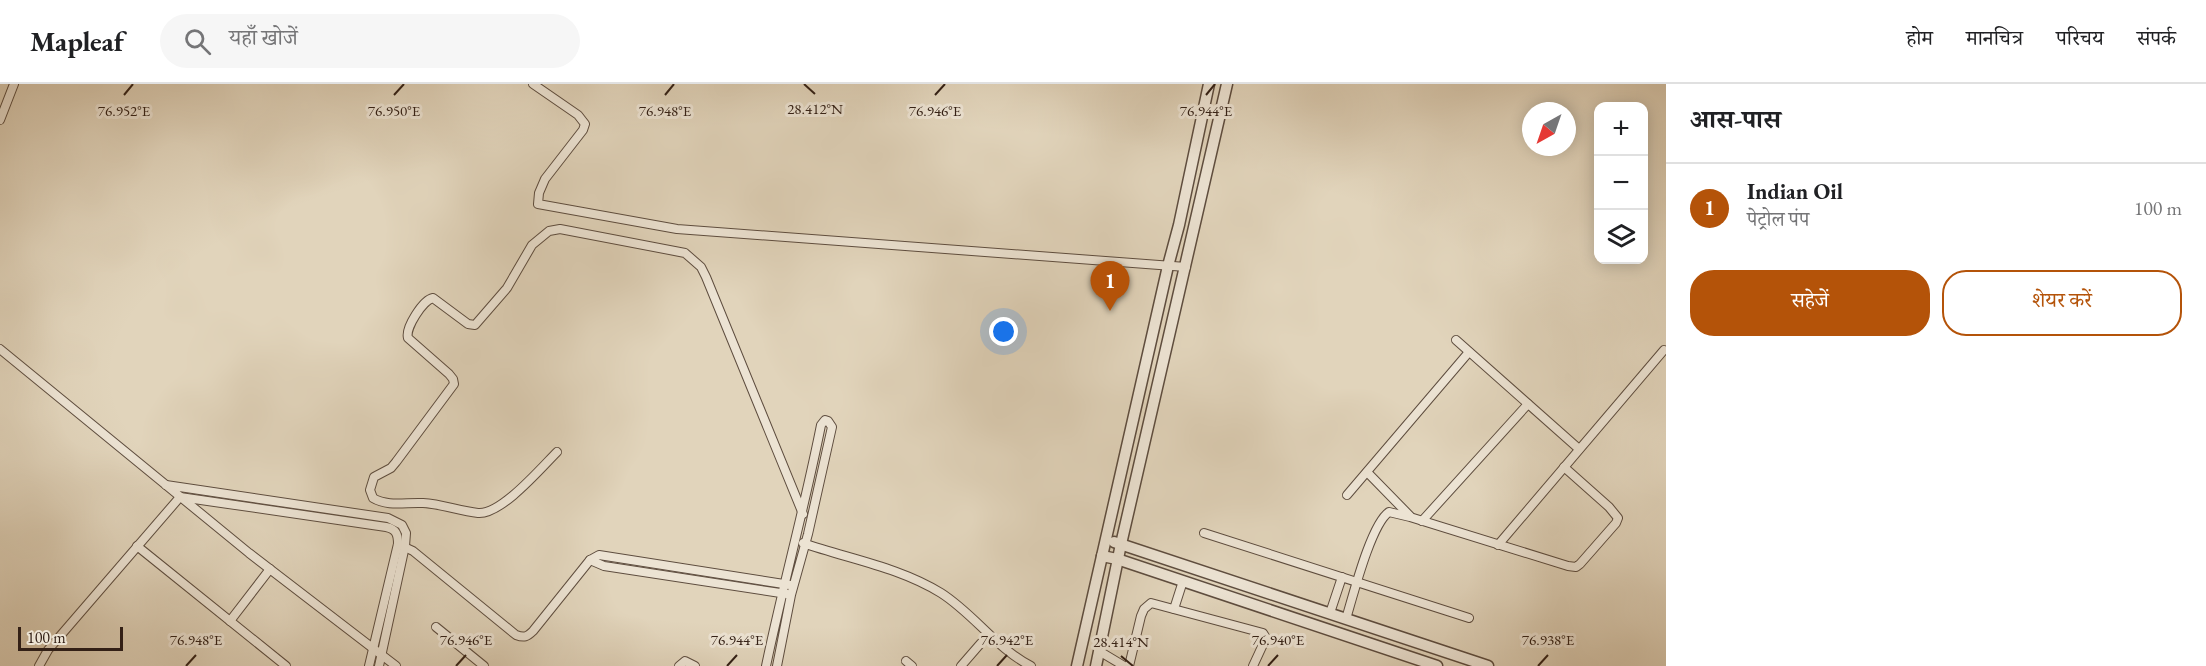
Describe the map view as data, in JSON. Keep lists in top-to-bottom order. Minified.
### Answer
{"scale_bar":"100 m","north":"bottom left","page":{"header":"Mapleaf","search":"यहाँ खोजें","nav":["होम","मानचित्र","परिचय","संपर्क"],"heading":"आस-पास","map_buttons":["+","−"],"list":[{"mark":"1","name":"Indian Oil","note":"पेट्रोल पंप","value":"100 m"}],"buttons":["सहेजें","शेयर करें"],"pins":"1","scale":"100 m"},"coordinates":["28.412°N","76.952°E","76.950°E","76.948°E","76.946°E","76.944°E","76.942°E","76.940°E","76.938°E","28.414°N"]}
